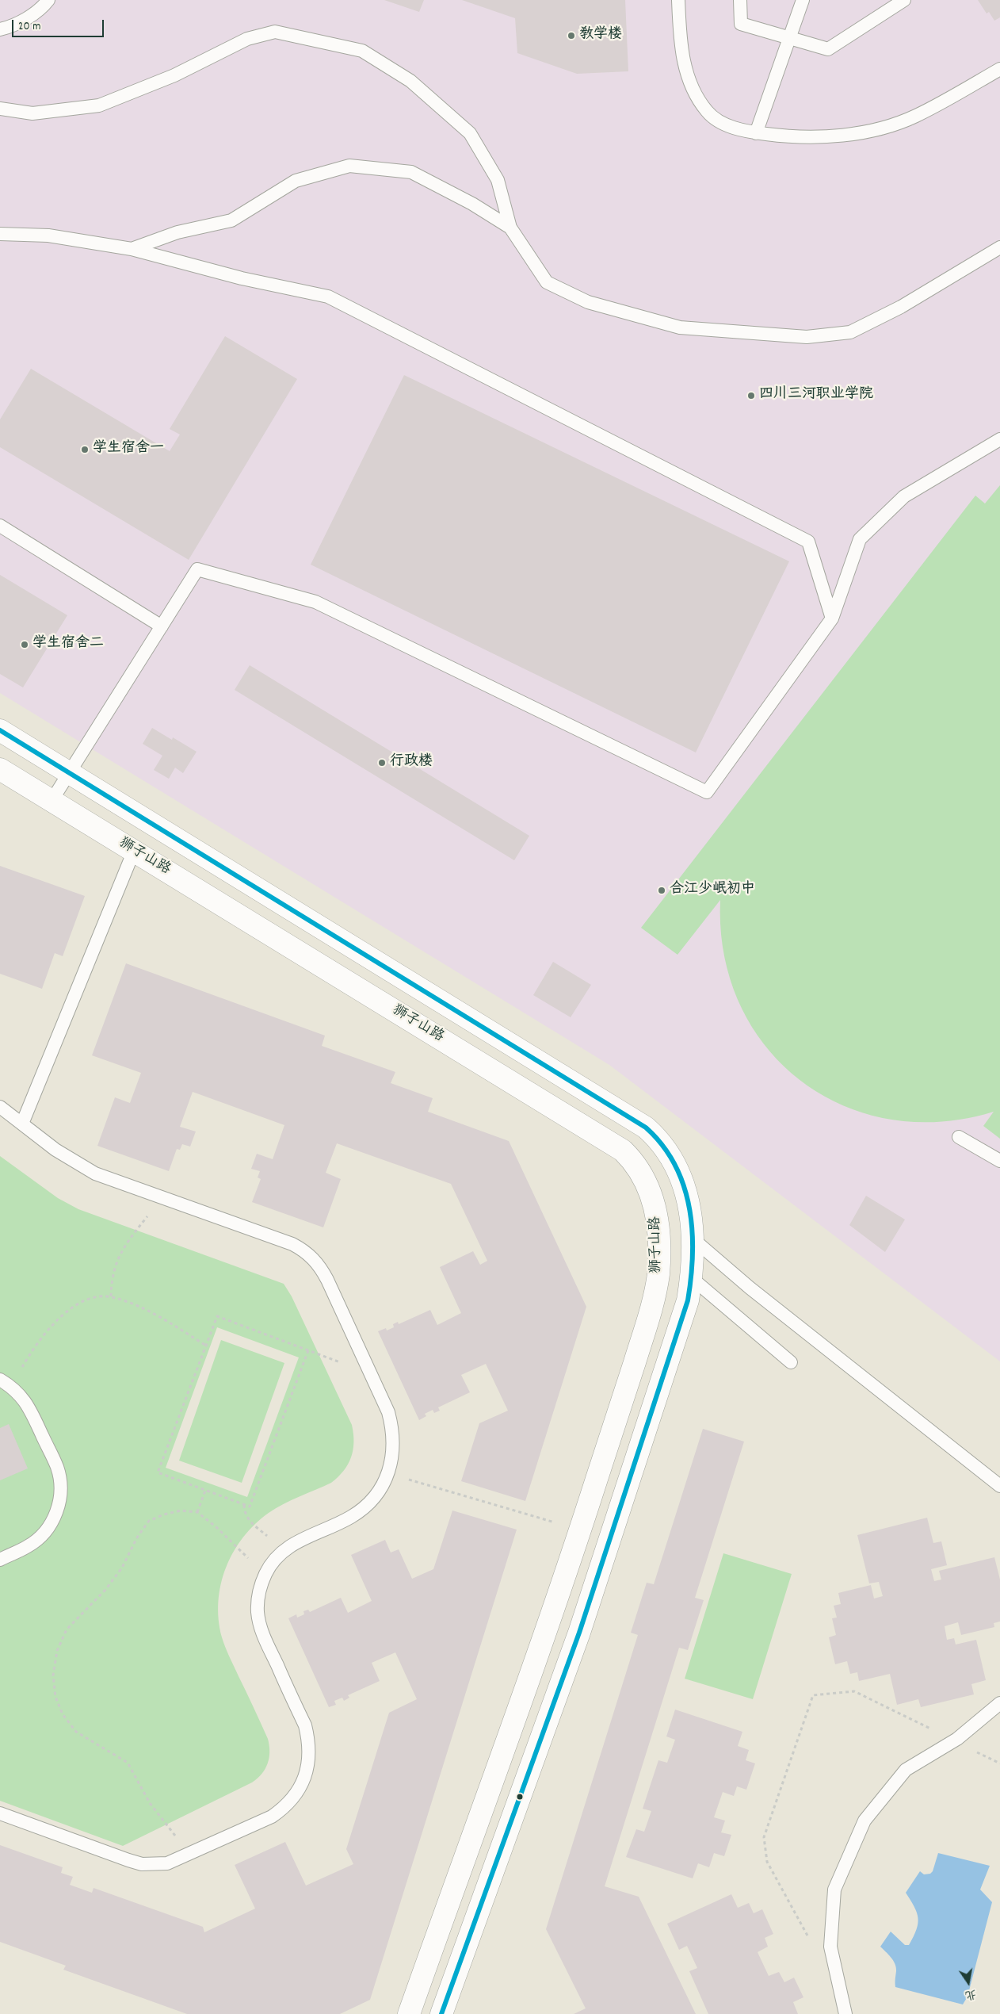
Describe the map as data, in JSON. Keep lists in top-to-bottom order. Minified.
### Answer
{"streets":{"street":["狮子山路"]},"places":["教学楼","四川三河职业学院","学生宿舍一","学生宿舍二","行政楼","合江少岷初中"],"scale_bar":"20 m","north":"bottom"}
